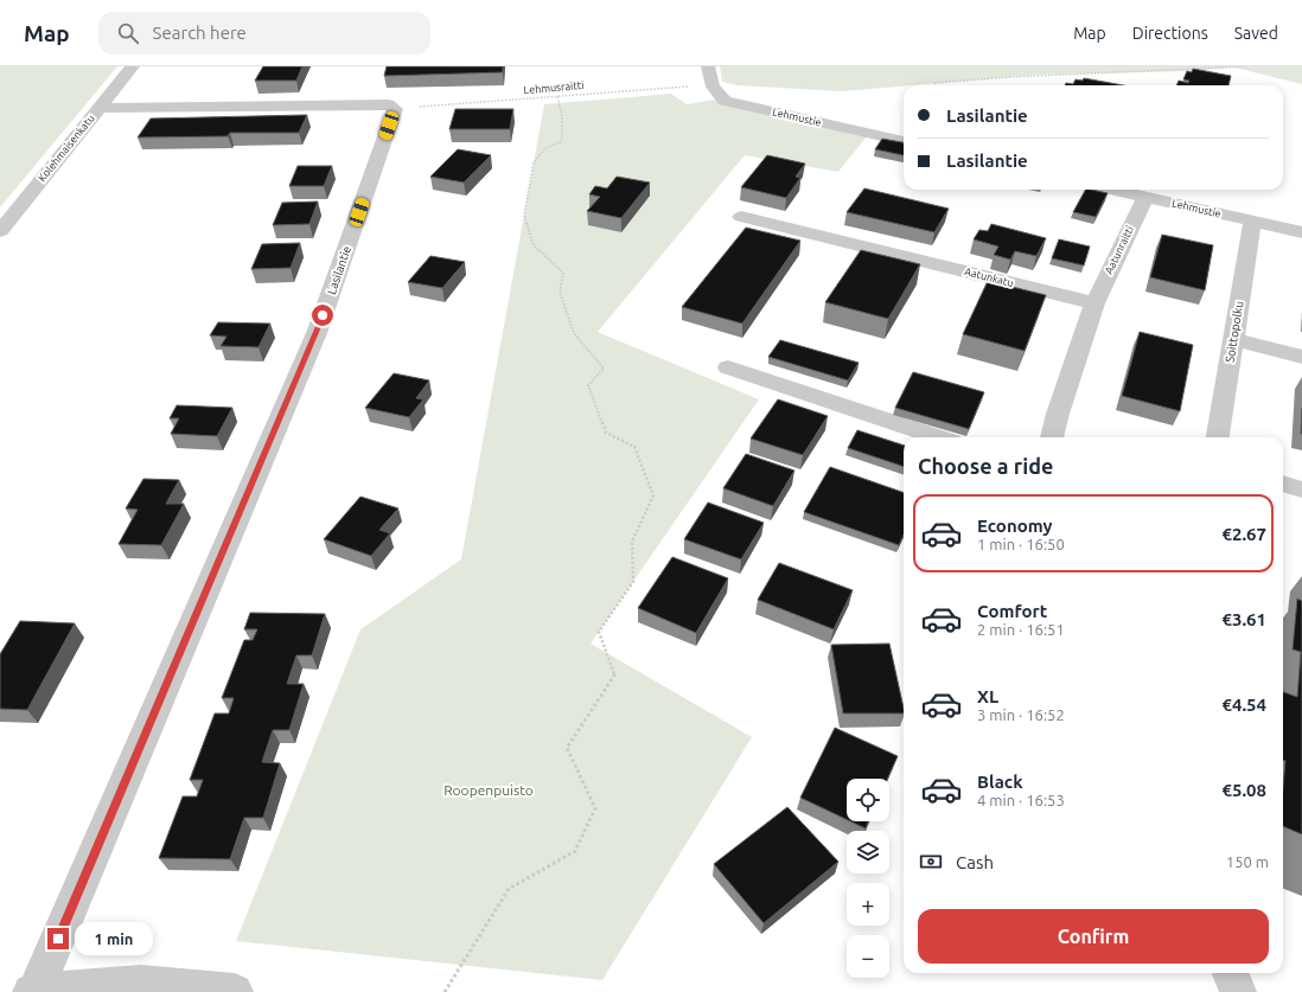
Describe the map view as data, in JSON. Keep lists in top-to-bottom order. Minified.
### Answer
{"streets":{"street":["Lehmustie","Kolehmaisenkatu","Aatunraitti","Lasilantie","Aatunkatu","Soittopolku"],"path":["Lehmusraitti"]},"crossings":[["Lehmusraitti","Lehmustie"],["Lehmusraitti","Lasilantie"],["Lehmustie","Aatunraitti"],["Lehmustie","Soittopolku"],["Aatunraitti","Aatunkatu"]],"parks":["Roopenpuisto"],"page":{"header":"Map","search":"Search here","nav":["Map","Directions","Saved"],"banner":["Lasilantie","Lasilantie"],"heading":"Choose a ride","list":[{"name":"Economy","note":"1 min · 16:50","value":"€2.67"},{"name":"Comfort","note":"2 min · 16:51","value":"€3.61"},{"name":"XL","note":"3 min · 16:52","value":"€4.54"},{"name":"Black","note":"4 min · 16:53","value":"€5.08"}],"map_buttons":["+","−"],"pay":["Cash","150 m"],"buttons":"Confirm","bubble":"1 min"}}
